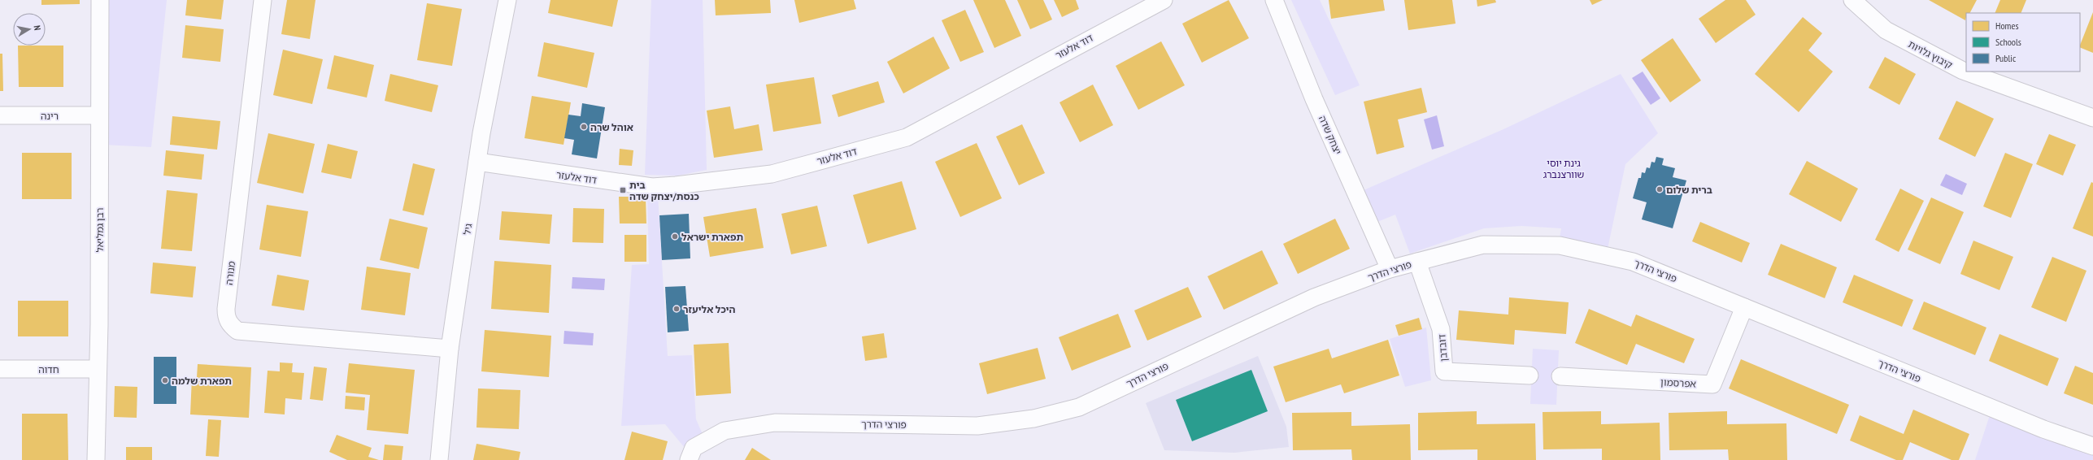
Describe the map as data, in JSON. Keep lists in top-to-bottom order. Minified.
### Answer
{"streets":{"street":["דוד אלעזר","קיבוץ גלויות","רינה","יצחק שדה","גיל","רבן גמליאל","פורצי הדרך","מנורה","דובדבן","חדוה","אפרסמון"]},"crossings":[["דוד אלעזר","גיל"],["רינה","רבן גמליאל"],["יצחק שדה","פורצי הדרך"],["גיל","מנורה"],["רבן גמליאל","חדוה"],["פורצי הדרך","דובדבן"],["פורצי הדרך","אפרסמון"]],"parks":["גינת יוסי שוורצנברג"],"places":{"other":["אוהל שרה","ברית שלום","תפארת ישראל","היכל אליעזר","תפארת שלמה"],"transit":["בית כנסת/יצחק שדה"]},"legend":["Homes","Schools","Public"],"north":"right"}
